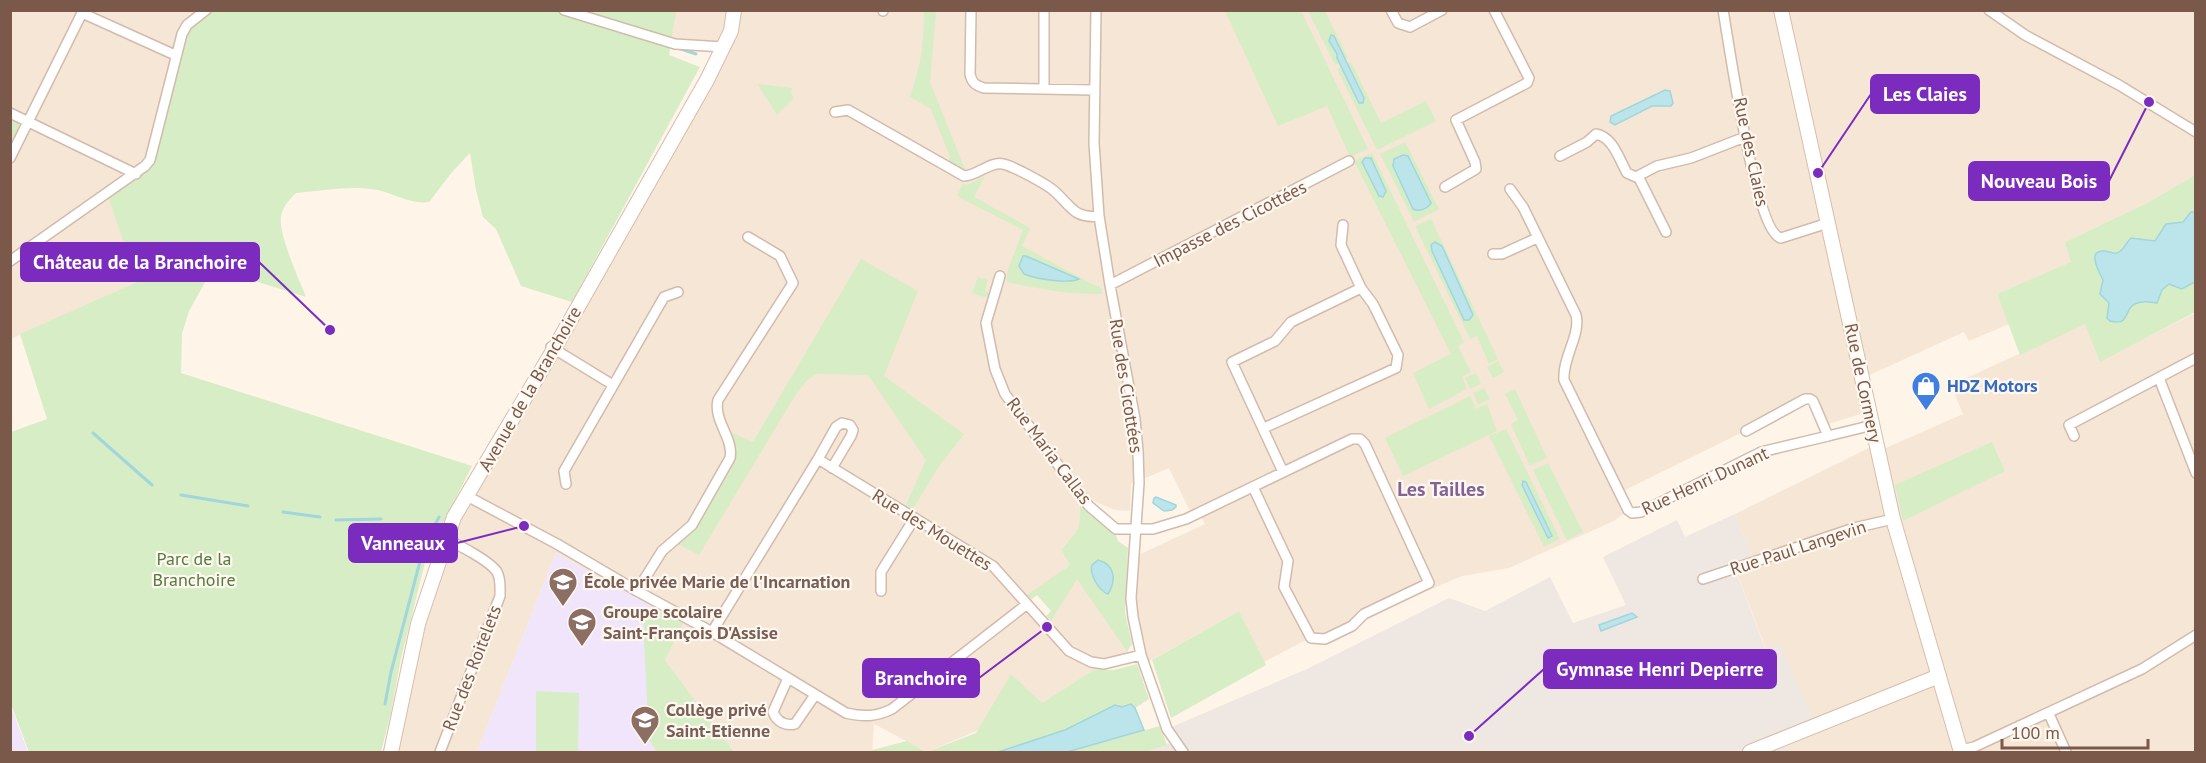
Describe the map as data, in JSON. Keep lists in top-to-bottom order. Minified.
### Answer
{"streets":{"main road":["Rue de Cormery","Avenue de la Branchoire"],"street":["Rue des Claies","Impasse des Cicottées","Rue des Cicottées","Rue Maria Callas","Rue Henri Dunant","Rue des Mouettes","Rue Paul Langevin","Rue des Roitelets"]},"crossings":[["Rue des Claies","Rue de Cormery"],["Impasse des Cicottées","Rue des Cicottées"],["Rue de Cormery","Rue Paul Langevin"],["Rue des Cicottées","Rue Maria Callas"],["Rue des Cicottées","Rue des Mouettes"],["Avenue de la Branchoire","Rue des Roitelets"]],"districts":["Les Tailles"],"parks":["Parc de la Branchoire"],"places":{"other":["Nouveau Bois","Les Claies","Château de la Branchoire","Vanneaux","Branchoire","Gymnase Henri Depierre"],"shop":["HDZ Motors"],"school or university":["École privée Marie de l'Incarnation","Groupe scolaire Saint-François D'Assise","Collège privé Saint-Etienne"]},"scale_bar":"100 m"}
